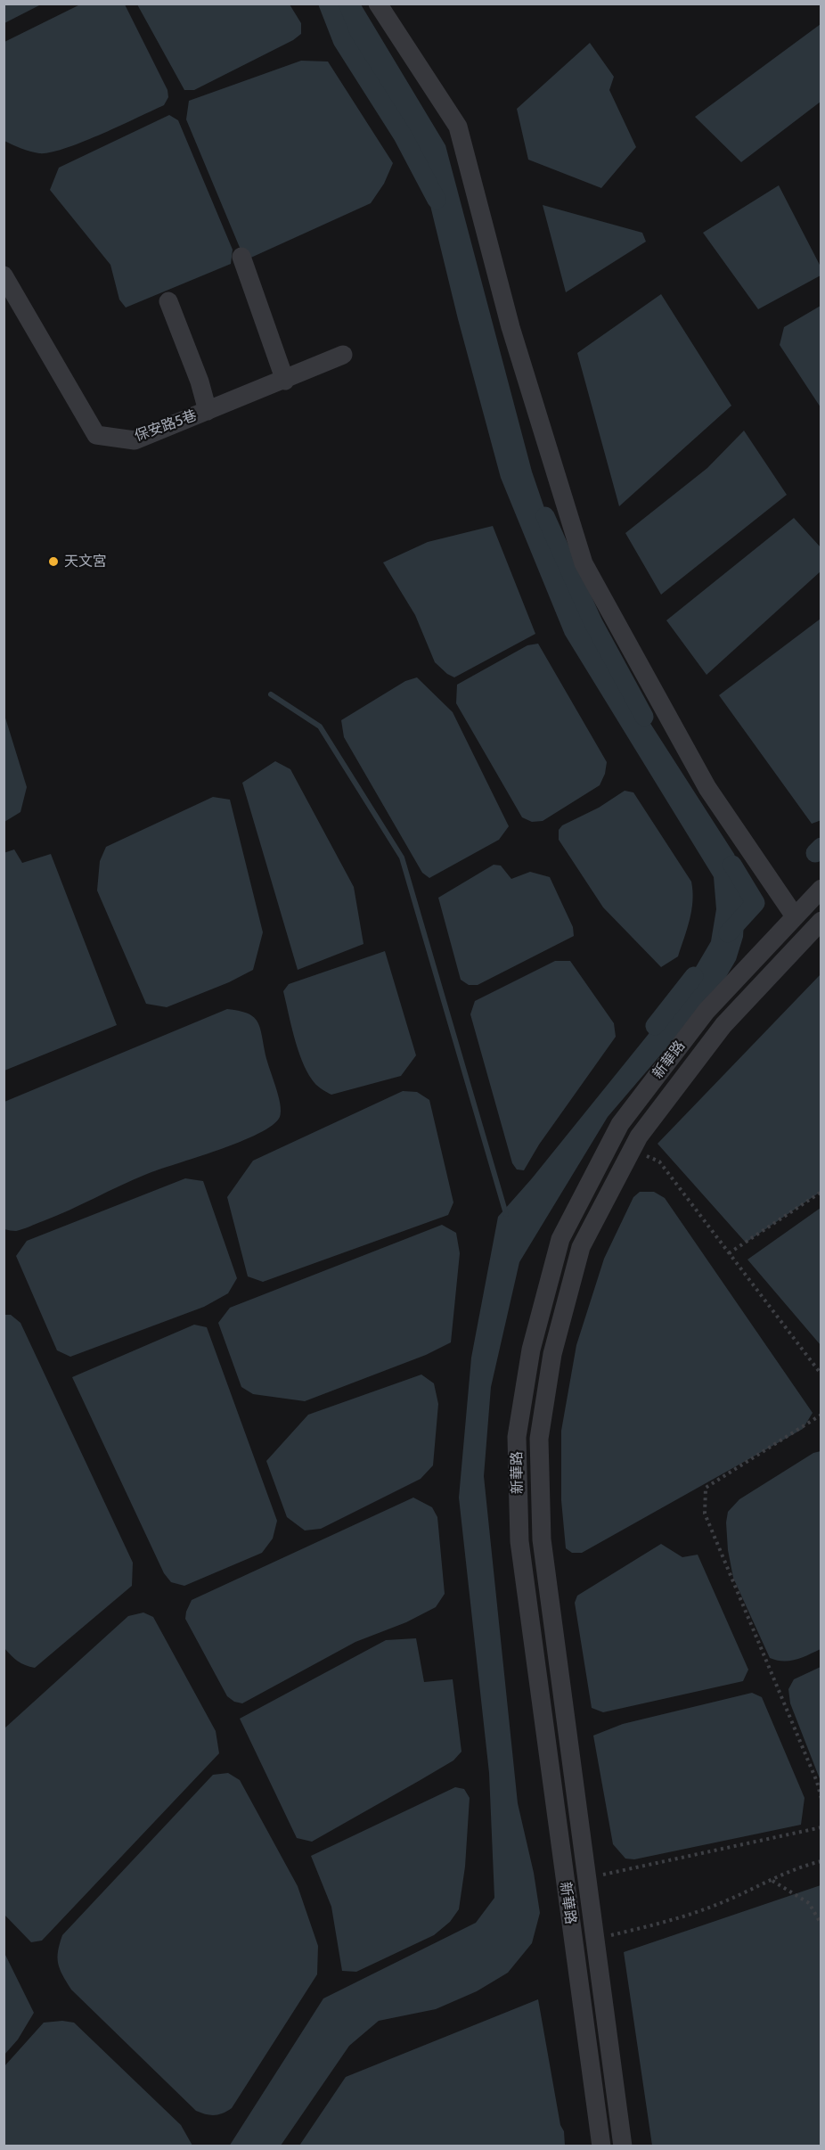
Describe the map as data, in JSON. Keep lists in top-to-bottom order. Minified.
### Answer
{"streets":{"street":["保安路5巷","新華路"]},"places":["天文宮"]}
